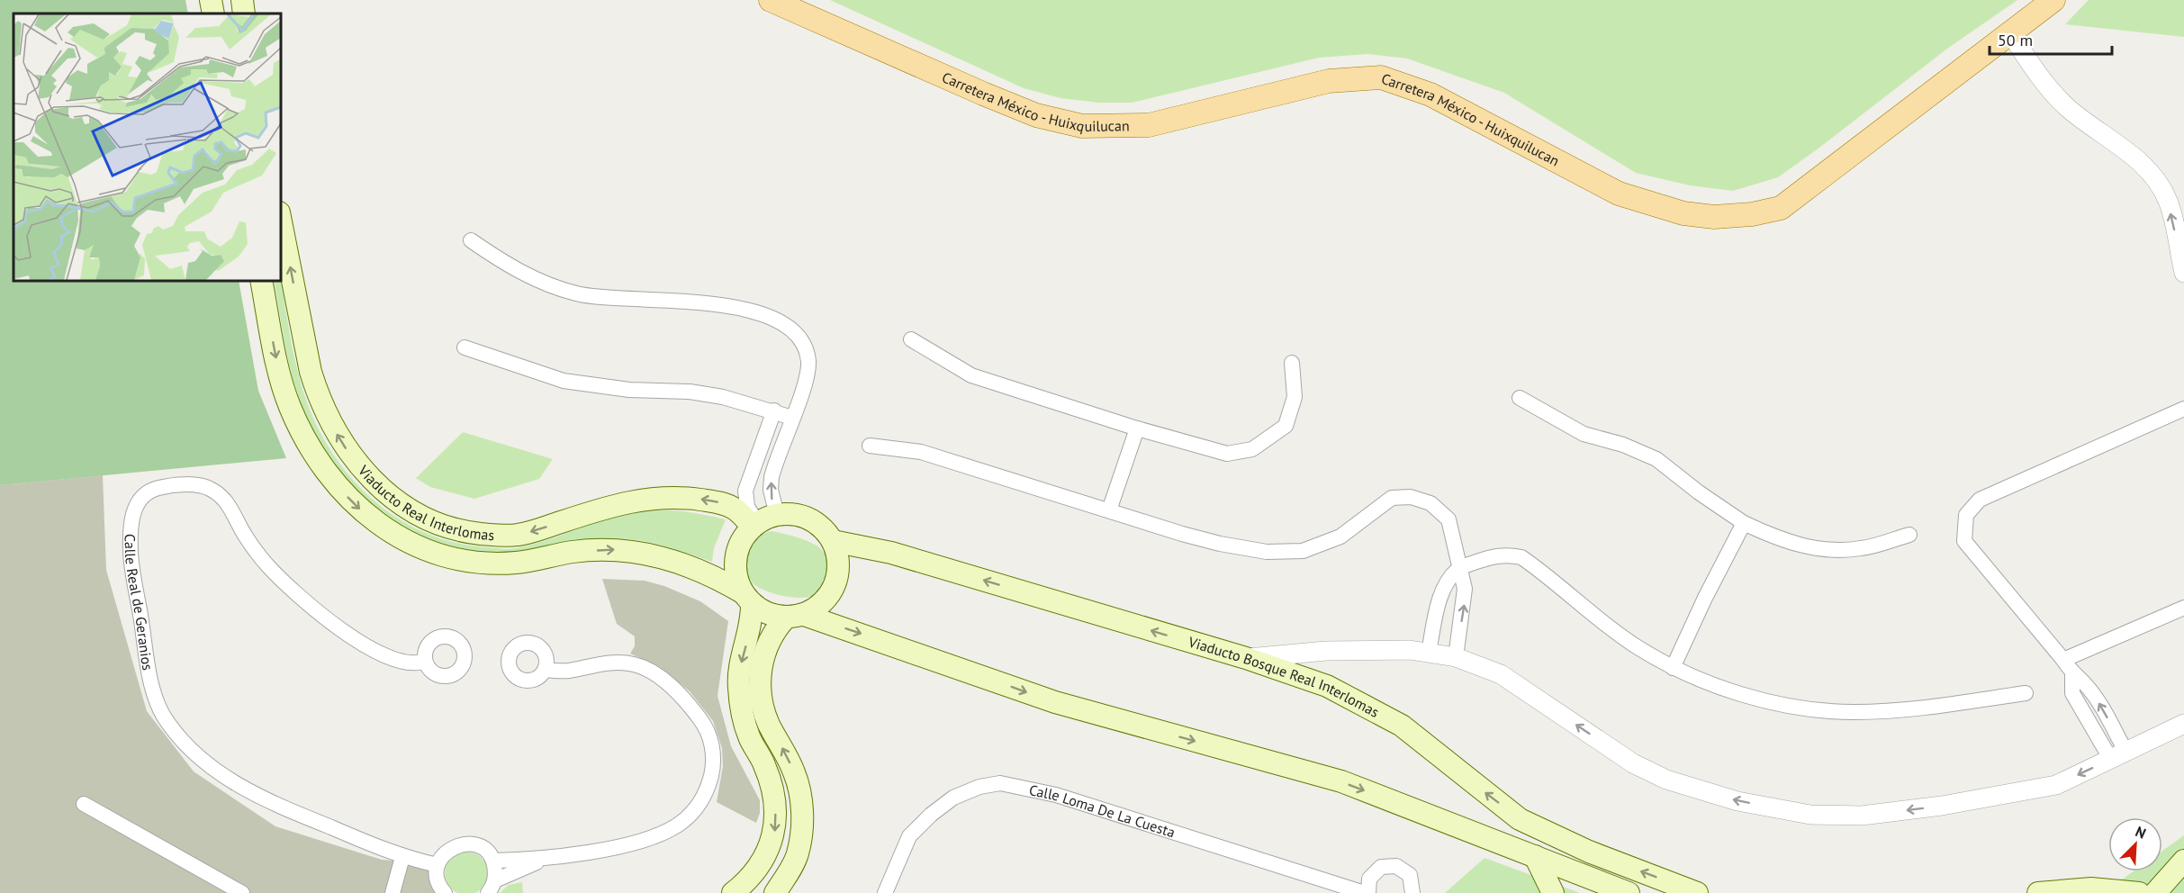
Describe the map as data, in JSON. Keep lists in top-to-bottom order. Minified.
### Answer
{"streets":{"main road":["Carretera México - Huixquilucan","Viaducto Real Interlomas","Viaducto Bosque Real Interlomas"],"street":["Calle Real de Geranios","Calle Loma De La Cuesta"]},"crossings":[["Viaducto Real Interlomas","Viaducto Bosque Real Interlomas"]],"scale_bar":"50 m","north":"top right"}
